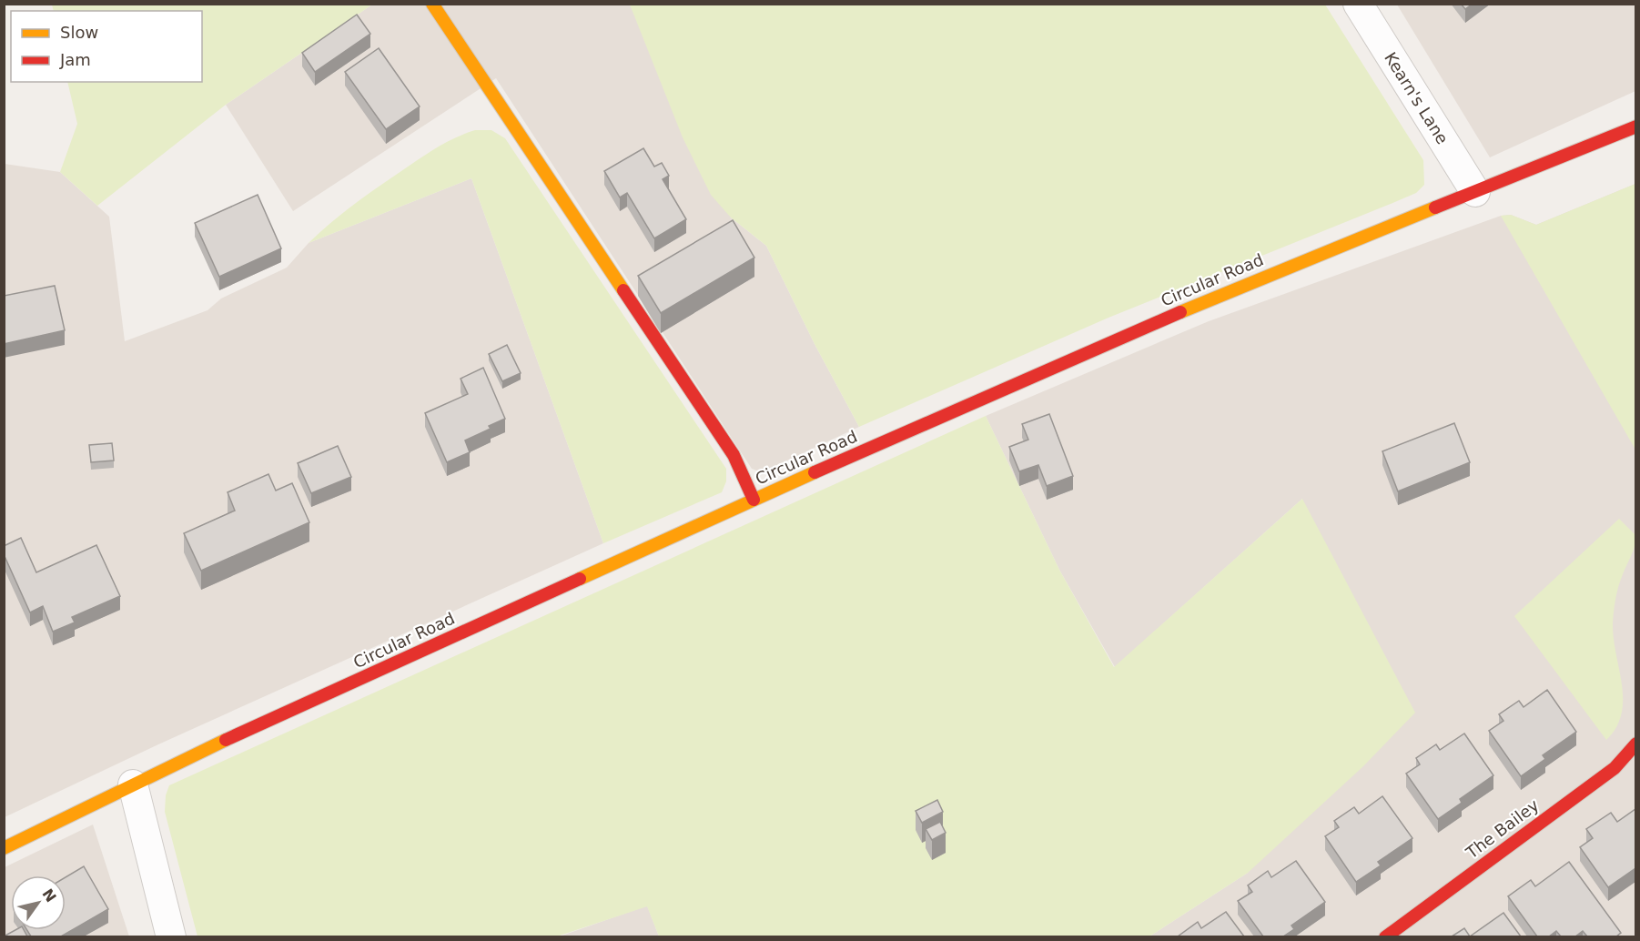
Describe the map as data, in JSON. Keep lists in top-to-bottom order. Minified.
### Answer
{"streets":{"street":["Kearn's Lane","Circular Road","The Bailey"]},"crossings":[["Kearn's Lane","Circular Road"]],"legend":["Slow","Jam"],"north":"top right"}
